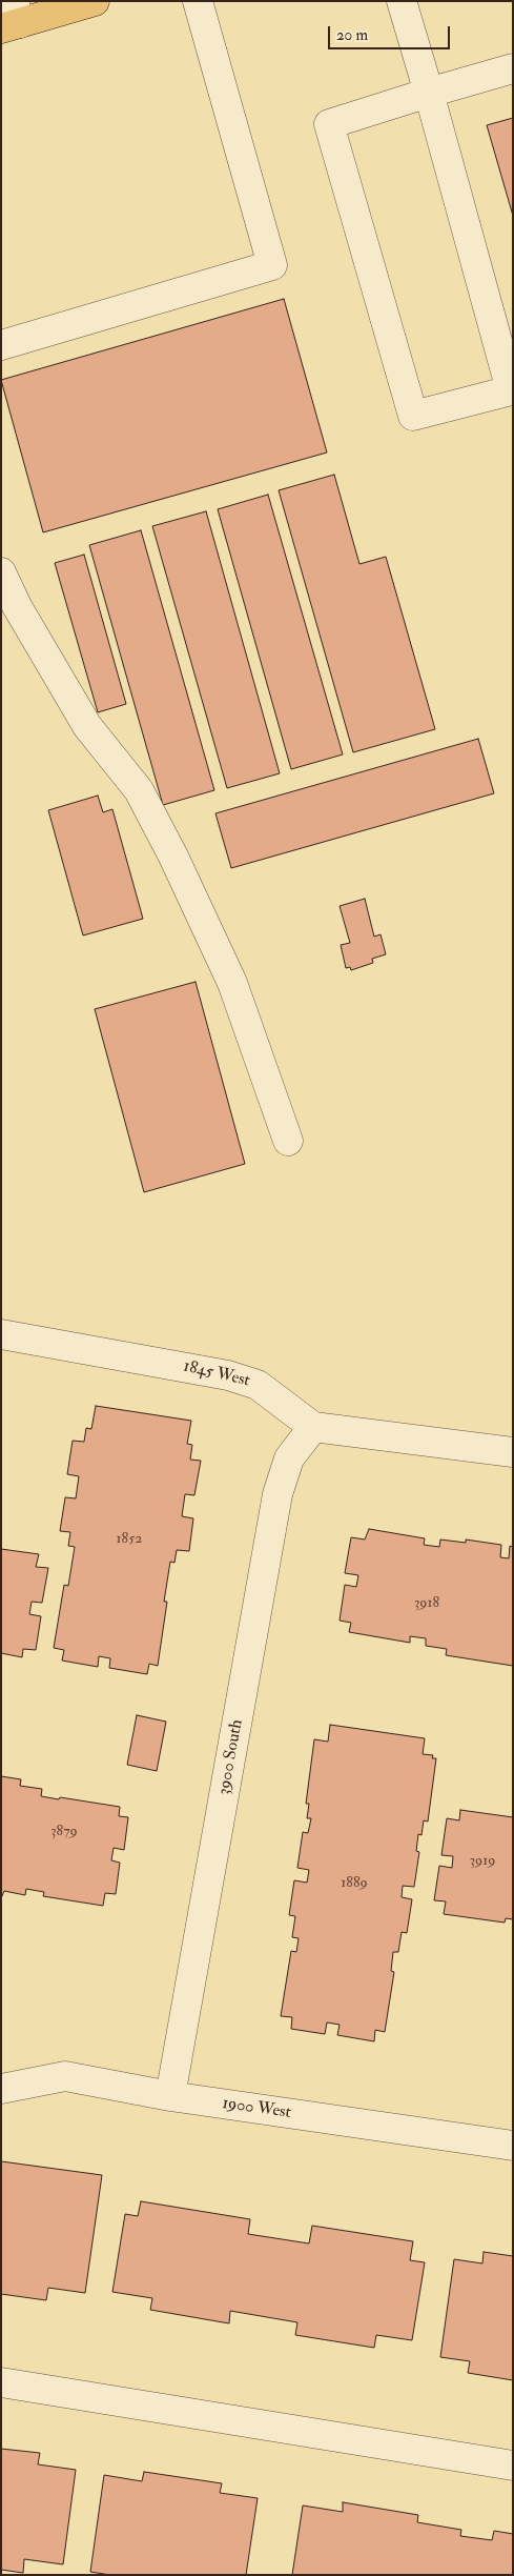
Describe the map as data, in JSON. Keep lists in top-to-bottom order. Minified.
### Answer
{"streets":{"street":["1845 West","3900 South","1900 West"]},"crossings":[["1845 West","3900 South"],["3900 South","1900 West"]],"house_numbers":["1852","3918","3879","3919","1889"],"scale_bar":"20 m"}
